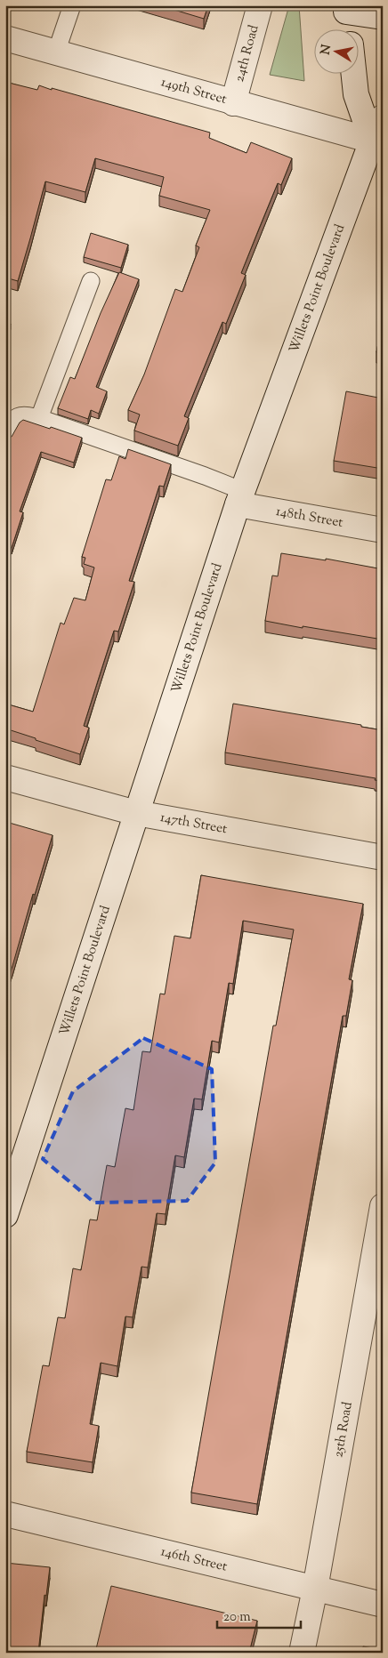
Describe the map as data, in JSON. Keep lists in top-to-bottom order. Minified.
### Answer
{"streets":{"street":["24th Road","149th Street","Willets Point Boulevard","148th Street","147th Street","25th Road","146th Street"]},"crossings":[["24th Road","149th Street"],["149th Street","Willets Point Boulevard"],["Willets Point Boulevard","148th Street"],["Willets Point Boulevard","147th Street"],["25th Road","146th Street"]],"scale_bar":"20 m","north":"left"}
